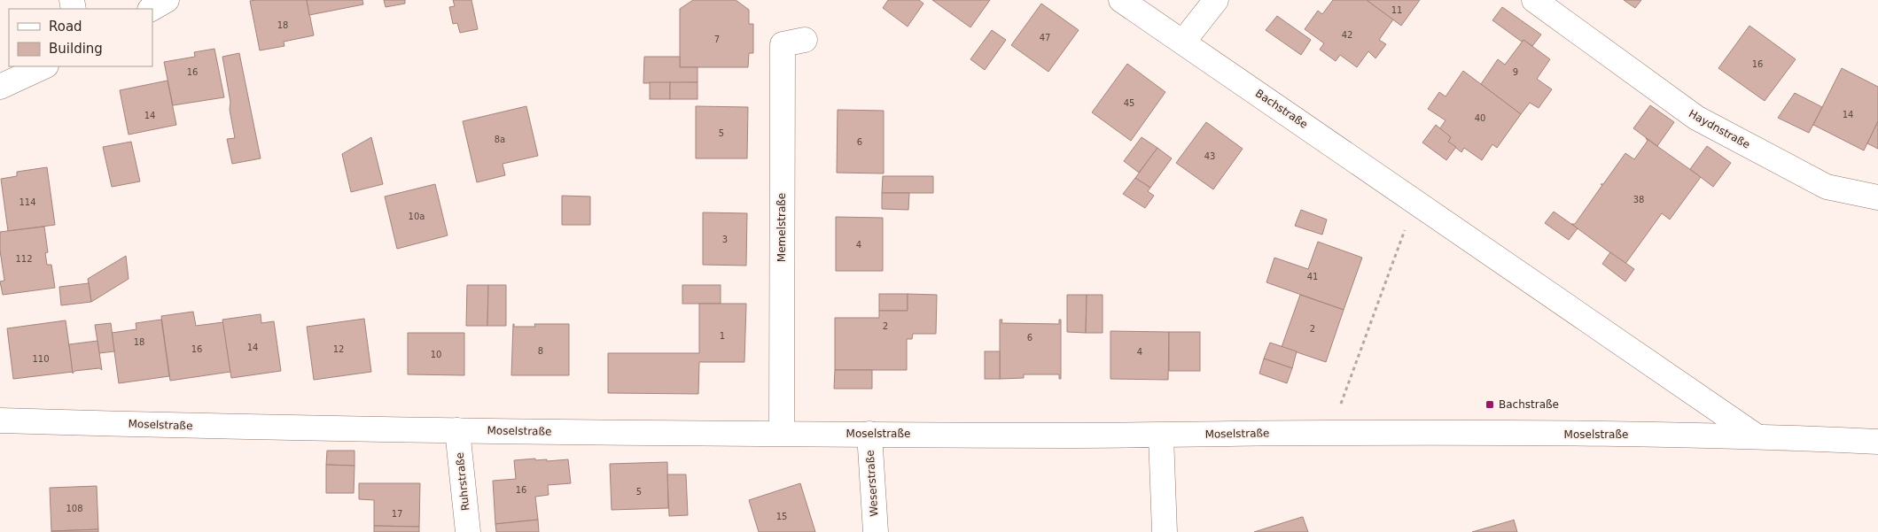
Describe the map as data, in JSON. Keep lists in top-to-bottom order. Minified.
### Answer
{"streets":{"street":["Bachstraße","Haydnstraße","Memelstraße","Moselstraße","Ruhrstraße","Weserstraße"]},"crossings":[["Bachstraße","Moselstraße"],["Memelstraße","Moselstraße"],["Moselstraße","Ruhrstraße"],["Moselstraße","Weserstraße"]],"places":{"transit":["Bachstraße"]},"house_numbers":["11","18","42","47","7","16","16","9","45","14","14","40","5","8a","6","43","38","114","10a","3","4","112","41","2","2","1","6","18","14","16","12","8","4","10","110","16","5","108","17","15"],"legend":["Road","Building"]}
